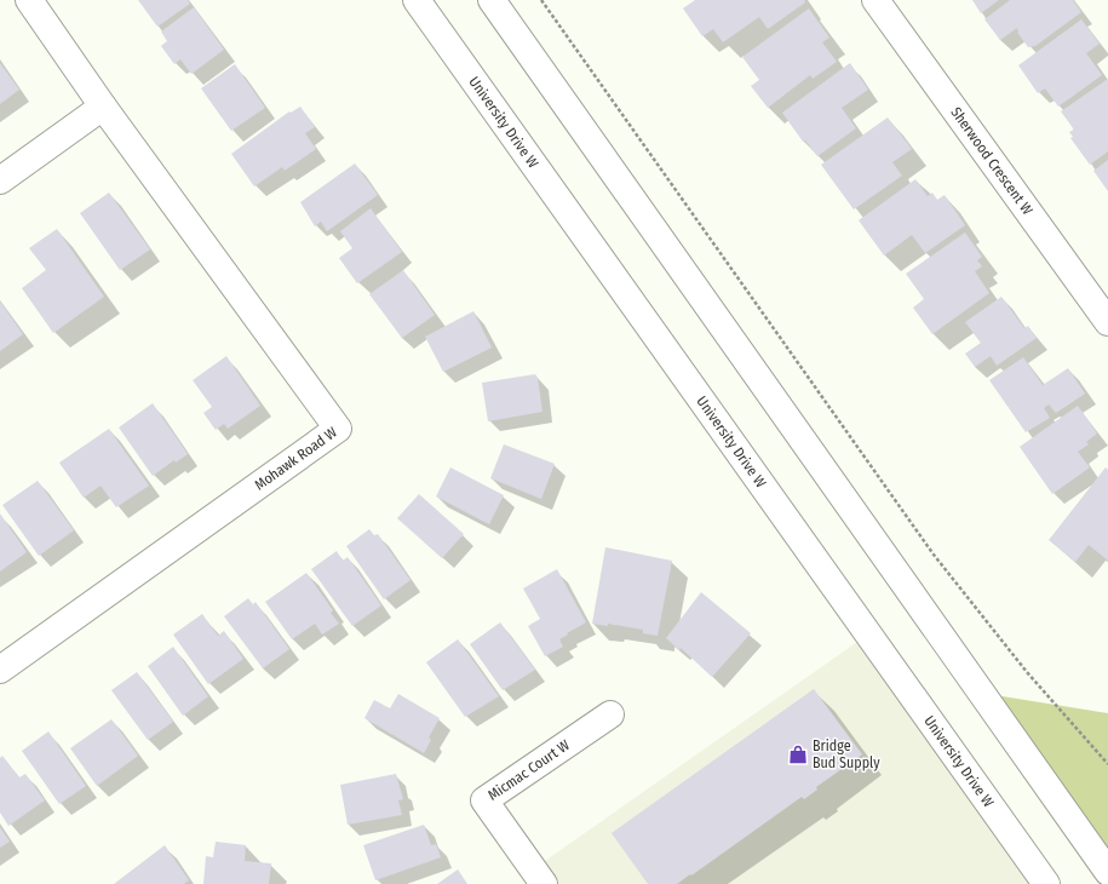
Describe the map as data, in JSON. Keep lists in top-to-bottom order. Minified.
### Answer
{"streets":{"main road":["University Drive W","Sherwood Crescent W","Mohawk Road W","Micmac Court W"]},"places":{"shop":["Bridge Bud Supply"]}}
